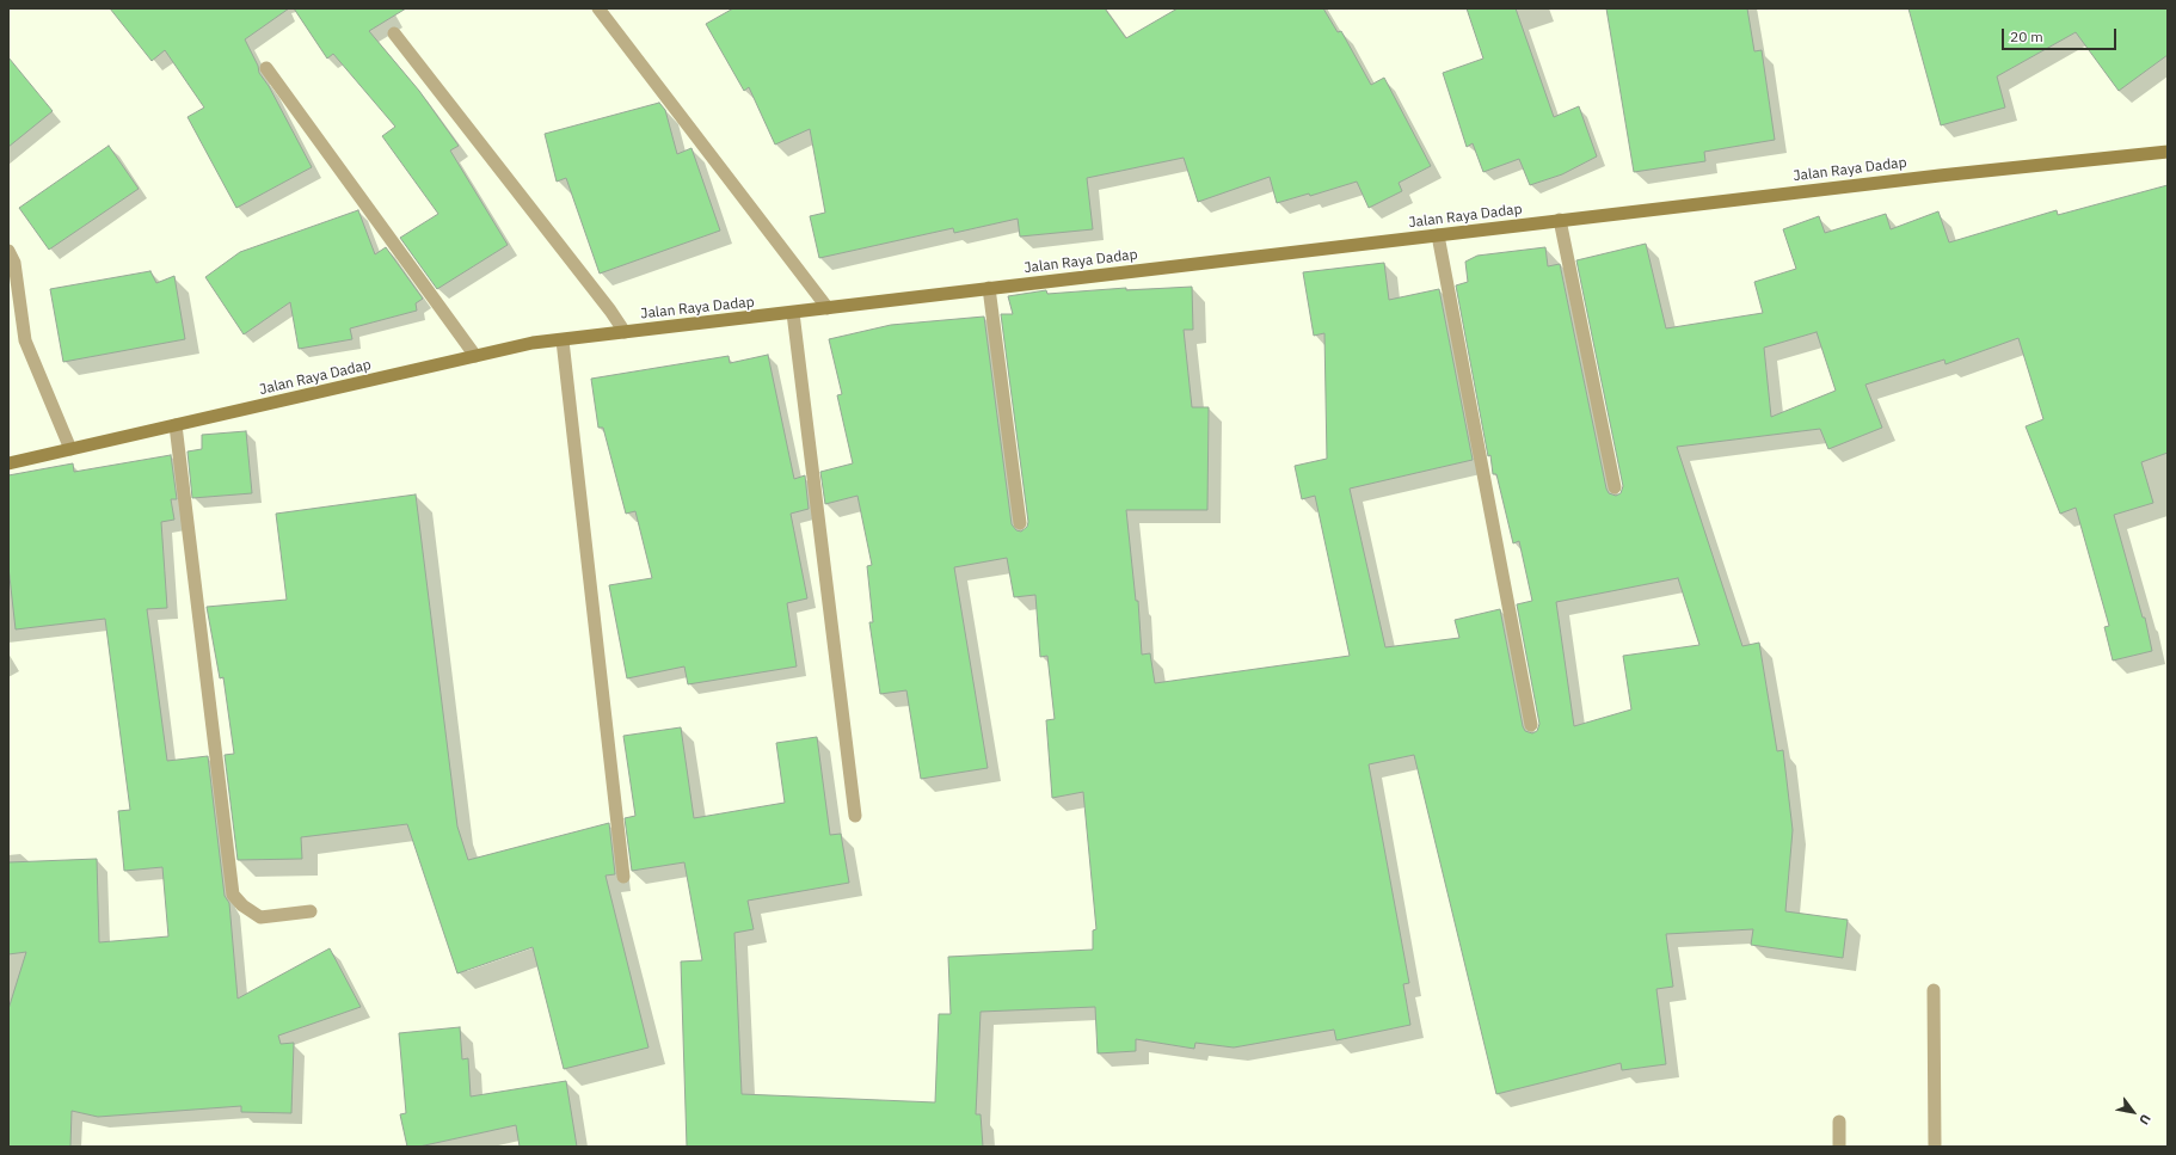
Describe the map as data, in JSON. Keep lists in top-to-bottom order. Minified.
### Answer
{"streets":{"main road":["Jalan Raya Dadap"]},"scale_bar":"20 m","north":"bottom right"}
